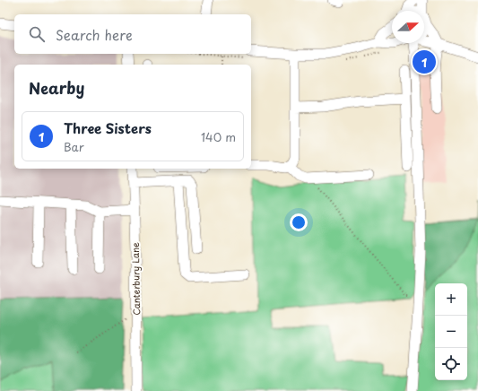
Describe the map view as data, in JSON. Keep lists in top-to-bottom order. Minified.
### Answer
{"streets":{"street":["Canterbury Lane"]},"north":"right","page":{"search":"Search here","pins":"1","heading":"Nearby","list":[{"mark":"1","name":"Three Sisters","note":"Bar","value":"140 m"}],"map_buttons":["+","−"]}}
